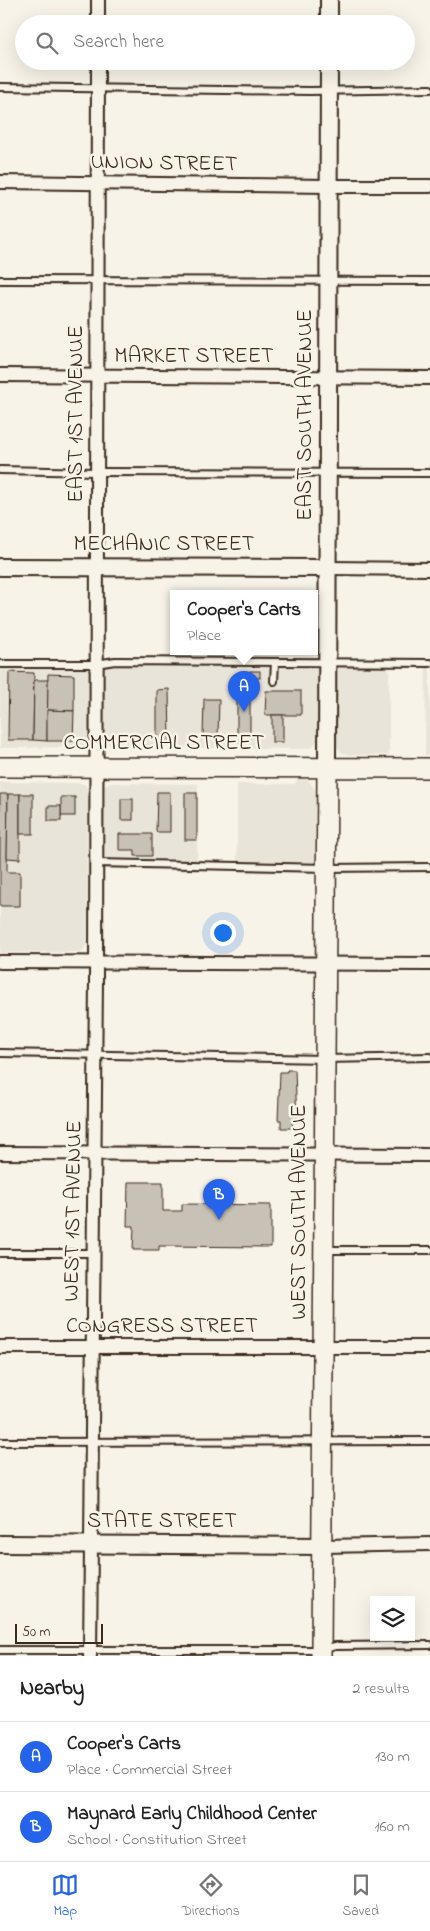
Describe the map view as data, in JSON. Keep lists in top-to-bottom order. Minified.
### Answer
{"streets":{"main road":["COMMERCIAL STREET","WEST SOUTH AVENUE"],"street":["UNION STREET","MARKET STREET","EAST 1ST AVENUE","EAST SOUTH AVENUE","MECHANIC STREET","WEST 1ST AVENUE","CONGRESS STREET","STATE STREET"]},"crossings":[["UNION STREET","EAST 1ST AVENUE"],["UNION STREET","EAST SOUTH AVENUE"],["MARKET STREET","EAST 1ST AVENUE"],["MARKET STREET","EAST SOUTH AVENUE"],["EAST 1ST AVENUE","MECHANIC STREET"],["EAST 1ST AVENUE","COMMERCIAL STREET"],["EAST 1ST AVENUE","WEST 1ST AVENUE"],["EAST SOUTH AVENUE","MECHANIC STREET"],["EAST SOUTH AVENUE","COMMERCIAL STREET"],["EAST SOUTH AVENUE","WEST SOUTH AVENUE"],["COMMERCIAL STREET","WEST 1ST AVENUE"],["COMMERCIAL STREET","WEST SOUTH AVENUE"],["WEST 1ST AVENUE","CONGRESS STREET"],["WEST 1ST AVENUE","STATE STREET"],["WEST SOUTH AVENUE","CONGRESS STREET"],["WEST SOUTH AVENUE","STATE STREET"]],"scale_bar":"50 m","page":{"search":"Search here","popup":["Cooper's Carts","Place"],"pins":["A","B"],"scale":"50 m","heading":["Nearby","2 results"],"list":[{"mark":"A","name":"Cooper's Carts","note":"Place · Commercial Street","value":"130 m"},{"mark":"B","name":"Maynard Early Childhood Center","note":"School · Constitution Street","value":"160 m"}],"nav":["Map","Directions","Saved"]}}
